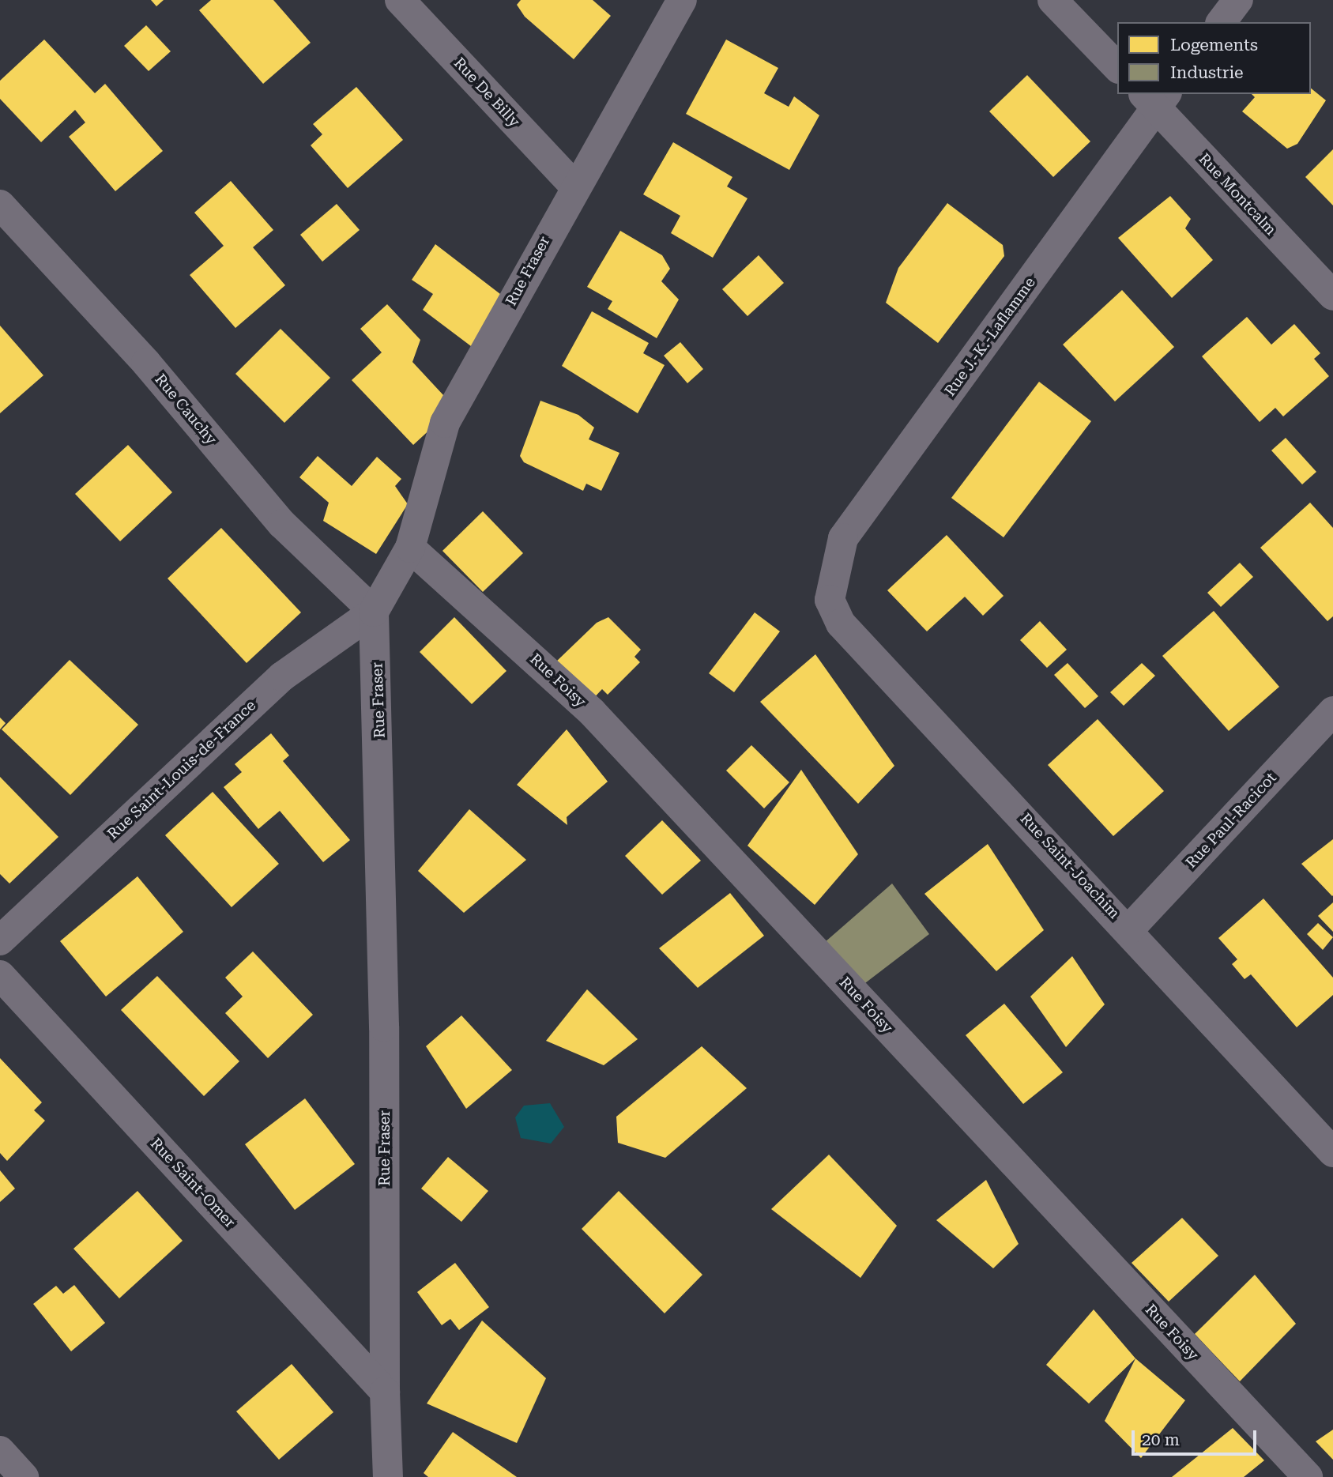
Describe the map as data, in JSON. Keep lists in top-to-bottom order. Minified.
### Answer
{"streets":{"street":["Rue De Billy","Rue Montcalm","Rue Fraser","Rue J.-K.-Laflamme","Rue Cauchy","Rue Foisy","Rue Saint-Louis-de-France","Rue Paul-Racicot","Rue Saint-Joachim","Rue Saint-Omer"]},"crossings":[["Rue De Billy","Rue Fraser"],["Rue Montcalm","Rue J.-K.-Laflamme"],["Rue Fraser","Rue Cauchy"],["Rue Fraser","Rue Foisy"],["Rue Fraser","Rue Saint-Louis-de-France"],["Rue Fraser","Rue Saint-Omer"],["Rue J.-K.-Laflamme","Rue Saint-Joachim"],["Rue Cauchy","Rue Saint-Louis-de-France"],["Rue Paul-Racicot","Rue Saint-Joachim"]],"legend":["Logements","Industrie"],"scale_bar":"20 m"}
